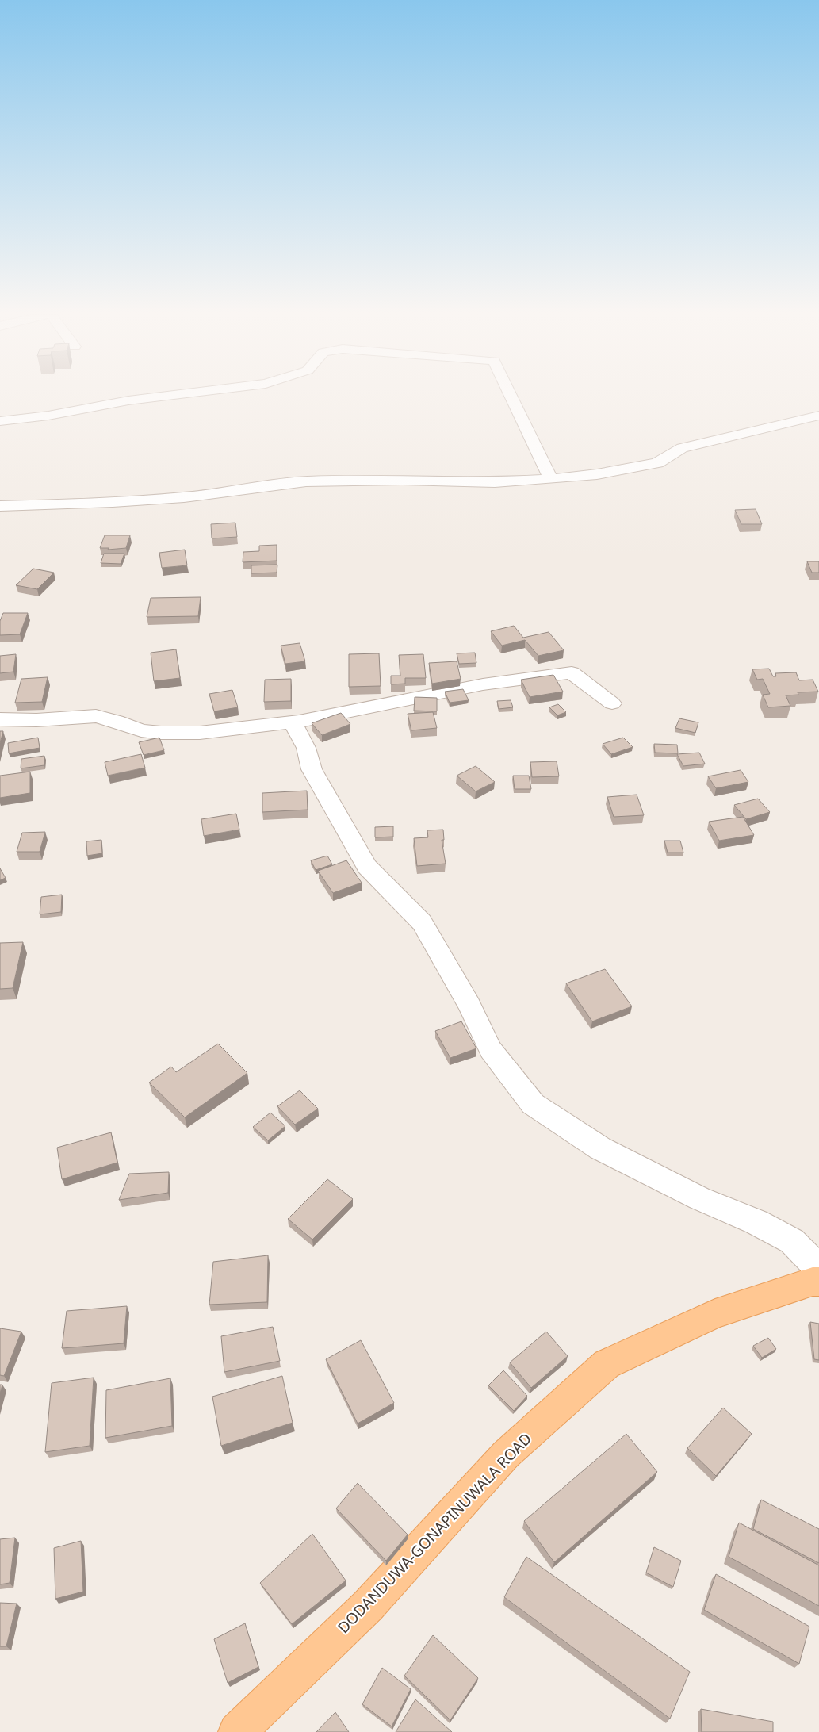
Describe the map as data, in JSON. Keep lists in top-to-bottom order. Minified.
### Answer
{"streets":{"main road":["DODANDUWA-GONAPINUWALA ROAD"]}}
